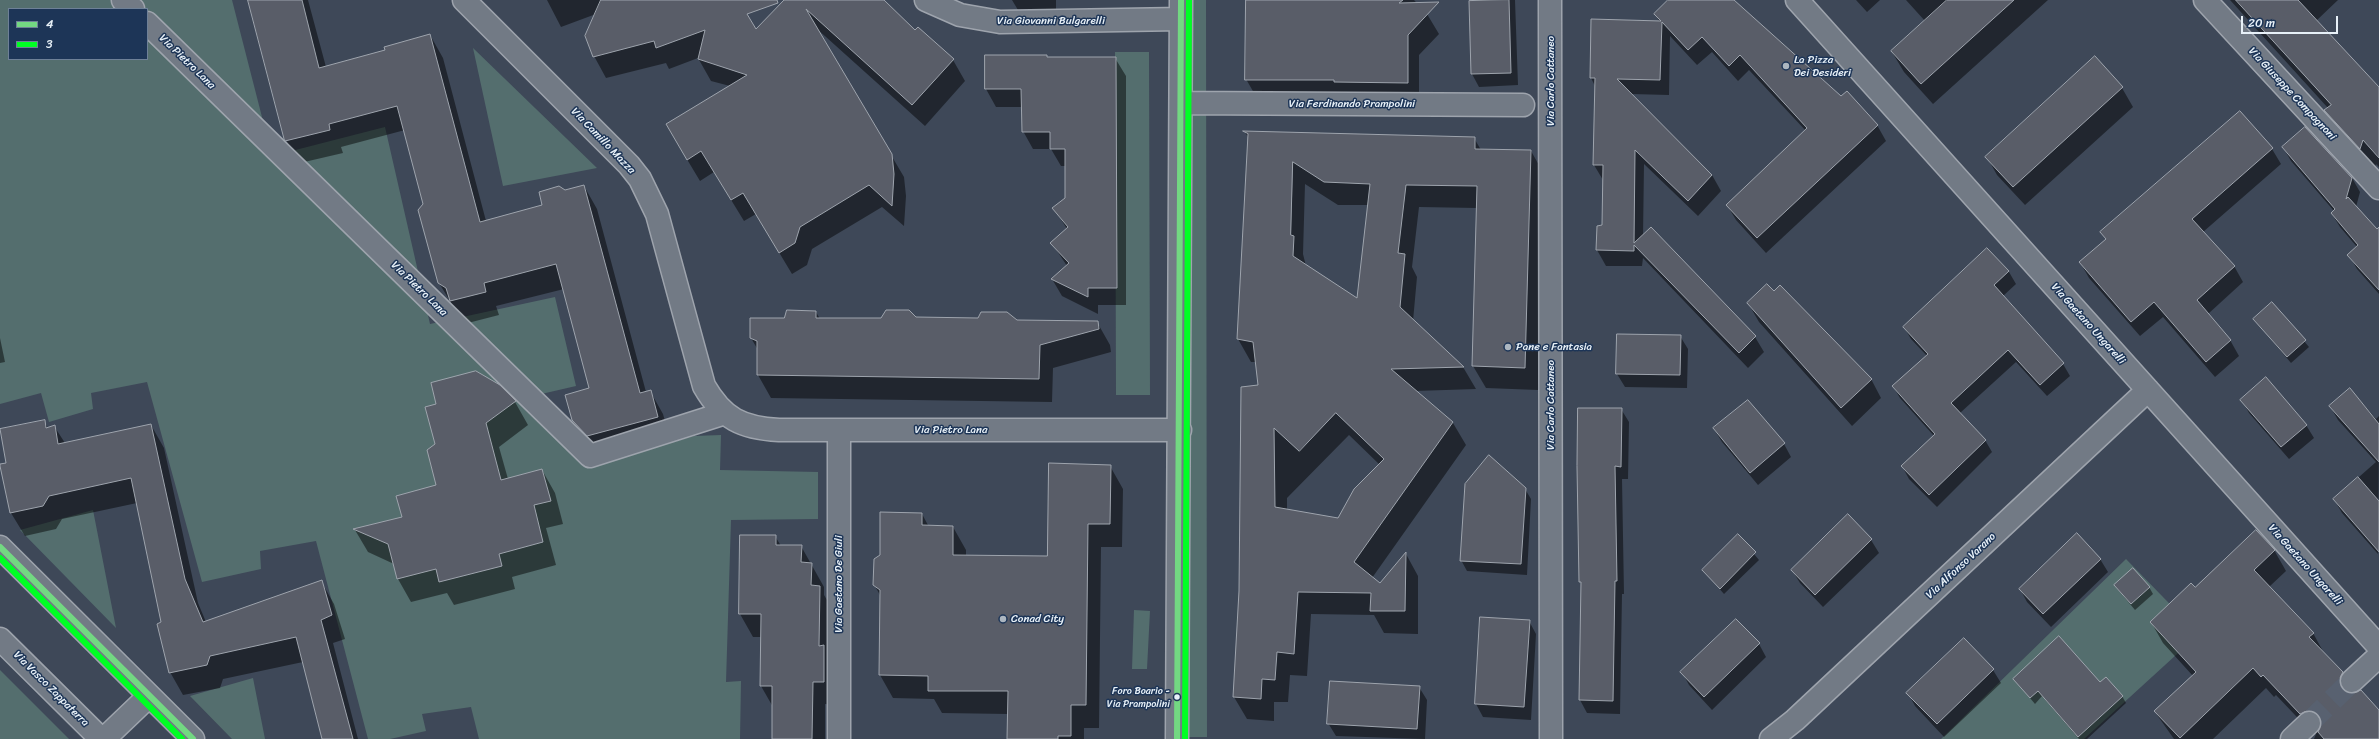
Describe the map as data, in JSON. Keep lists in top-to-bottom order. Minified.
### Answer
{"streets":{"street":["Via Giovanni Bulgarelli","Via Pietro Lana","Via Carlo Cattaneo","Via Giuseppe Compagnoni","Via Ferdinando Prampolini","Via Camillo Mazza","Via Gaetano Ungarelli","Via Alfonso Varano","Via Gaetano De Giuli","Via Vasco Zappaterra"]},"crossings":[["Via Pietro Lana","Via Camillo Mazza"],["Via Pietro Lana","Via Gaetano De Giuli"],["Via Gaetano Ungarelli","Via Alfonso Varano"]],"places":["La Pizza Dei Desideri","Pane e Fantasia","Conad City","Foro Boario - Via Prampolini"],"lines":["transit line 4","transit line 3"],"legend":["4","3"],"scale_bar":"20 m"}
